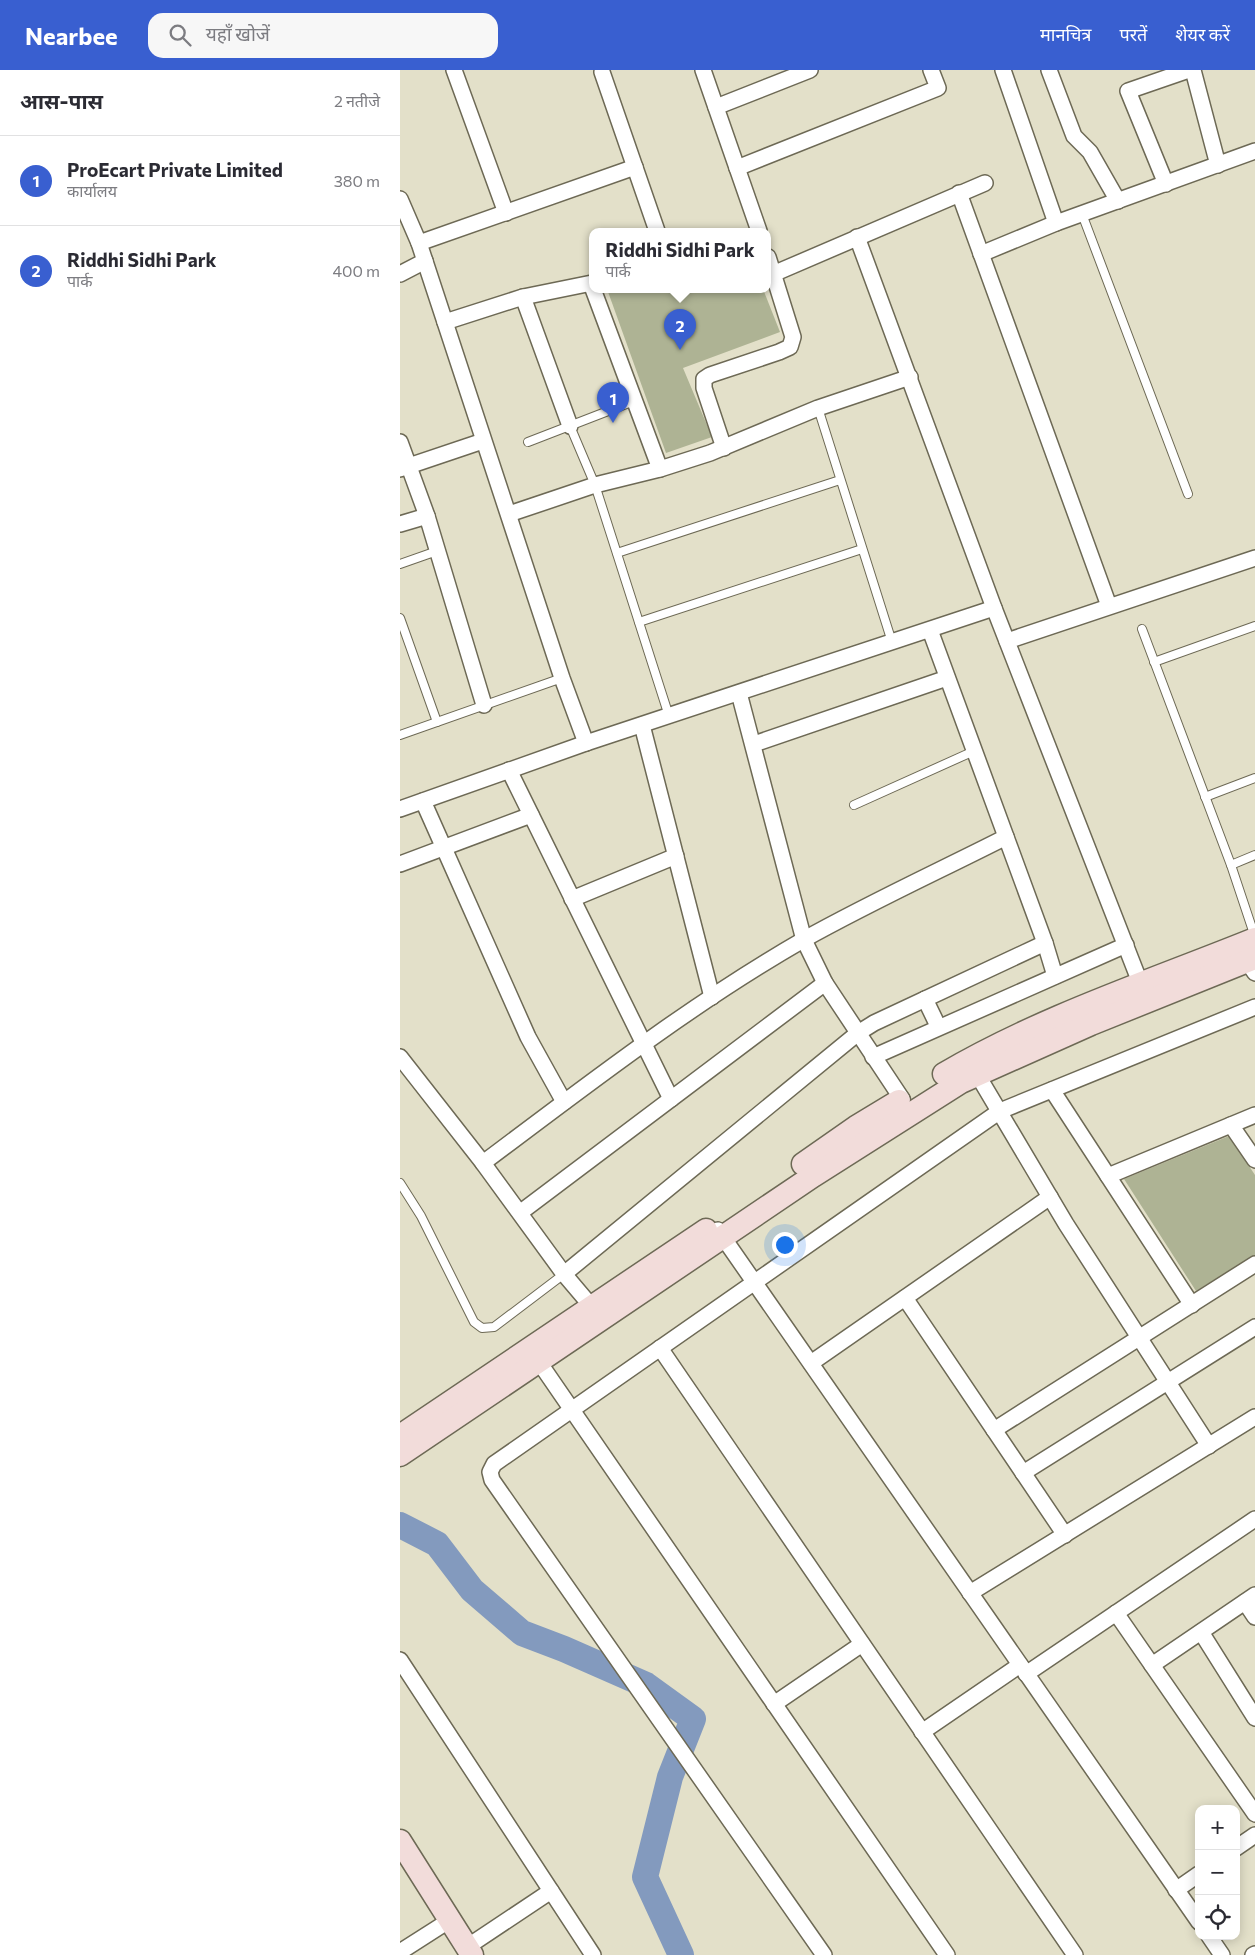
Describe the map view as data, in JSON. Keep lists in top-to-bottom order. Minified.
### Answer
{"page":{"header":"Nearbee","search":"यहाँ खोजें","nav":["मानचित्र","परतें","शेयर करें"],"heading":["आस-पास","2 नतीजे"],"list":[{"mark":"1","name":"ProEcart Private Limited","note":"कार्यालय","value":"380 m"},{"mark":"2","name":"Riddhi Sidhi Park","note":"पार्क","value":"400 m"}],"popup":["Riddhi Sidhi Park","पार्क"],"pins":["2","1"],"map_buttons":["+","−"]}}
